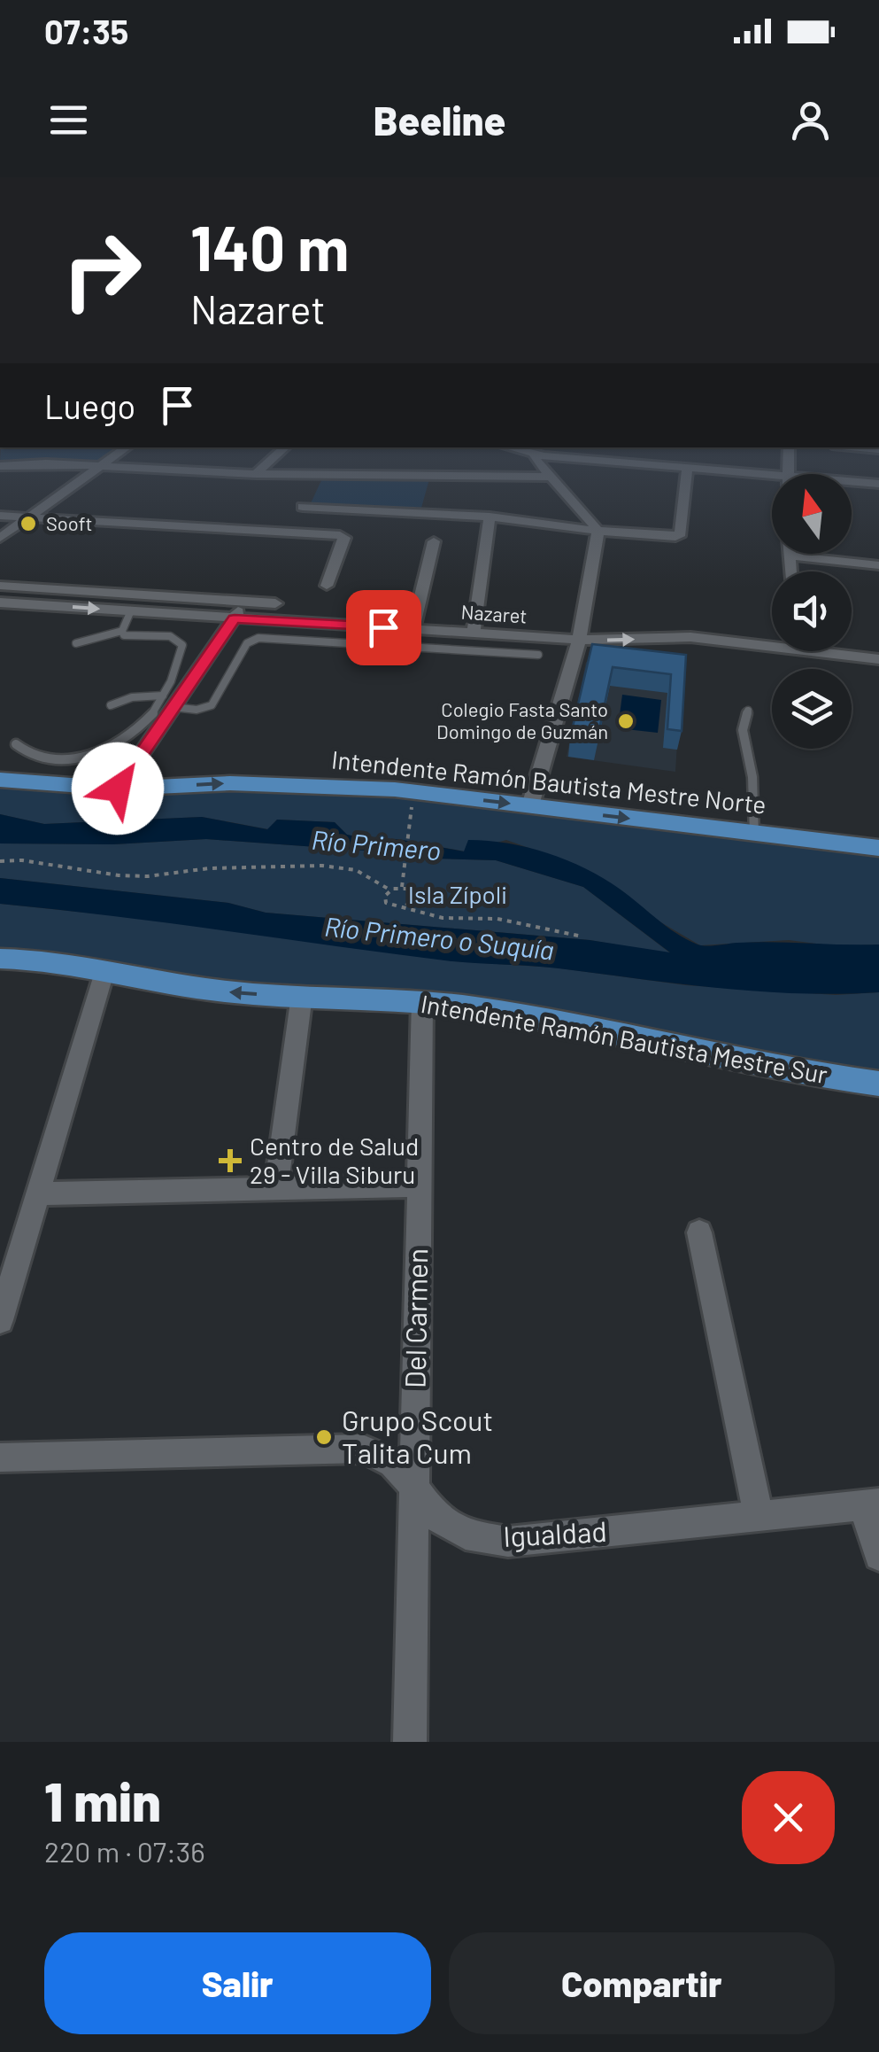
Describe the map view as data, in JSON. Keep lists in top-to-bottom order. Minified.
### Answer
{"streets":{"main road":["Intendente Ramón Bautista Mestre Norte","Intendente Ramón Bautista Mestre Sur"],"street":["Nazaret","Del Carmen","Igualdad"]},"crossings":[["Intendente Ramón Bautista Mestre Sur","Del Carmen"],["Del Carmen","Igualdad"]],"one_way":["Intendente Ramón Bautista Mestre Norte"],"water":["Río Primero","Río Primero o Suquía"],"parks":["Isla Zípoli"],"places":{"other":["Sooft","Colegio Fasta Santo Domingo de Guzmán","Grupo Scout Talita Cum"],"health":["Centro de Salud 29 - Villa Siburu"]},"north":"top","page":{"status":"07:35","header":"Beeline","turn":["140 m","Nazaret"],"then":"Luego","heading":["1 min","220 m · 07:36"],"buttons":["Salir","Compartir"]}}
